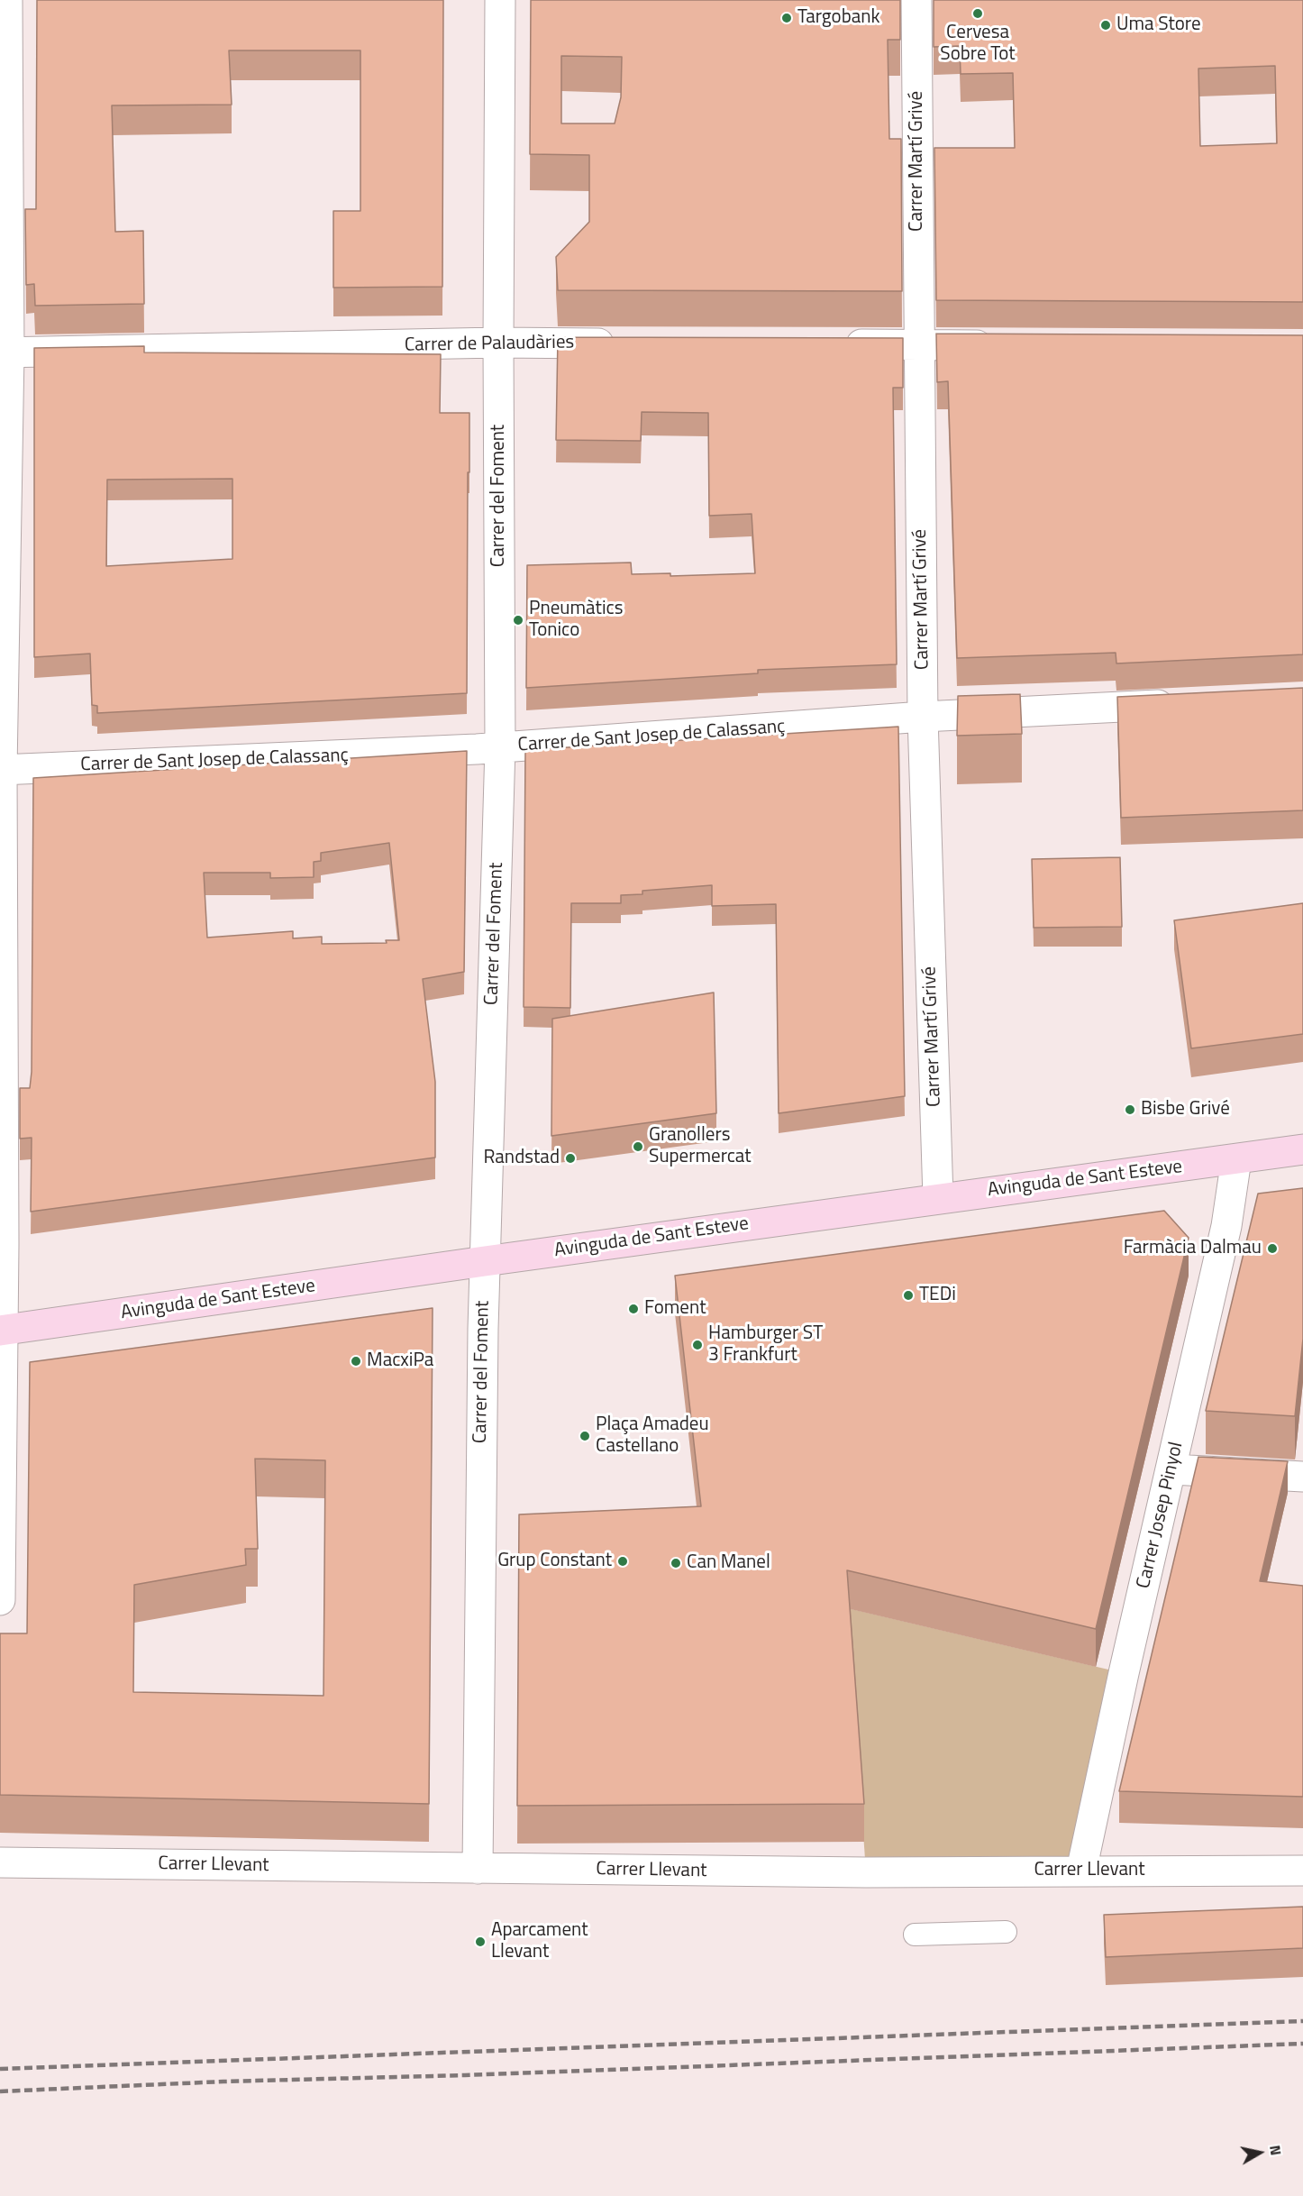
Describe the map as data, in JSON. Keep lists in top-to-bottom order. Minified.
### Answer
{"streets":{"street":["Carrer Martí Grivé","Carrer de Palaudàries","Carrer del Foment","Carrer de Sant Josep de Calassanç","Avinguda de Sant Esteve","Carrer Josep Pinyol","Carrer Llevant"]},"crossings":[["Carrer Martí Grivé","Carrer de Sant Josep de Calassanç"],["Carrer Martí Grivé","Avinguda de Sant Esteve"],["Carrer de Palaudàries","Carrer del Foment"],["Carrer del Foment","Carrer de Sant Josep de Calassanç"],["Carrer del Foment","Avinguda de Sant Esteve"],["Carrer del Foment","Carrer Llevant"],["Avinguda de Sant Esteve","Carrer Josep Pinyol"],["Carrer Josep Pinyol","Carrer Llevant"]],"places":["Cervesa Sobre Tot","Targobank","Uma Store","Pneumàtics Tonico","Bisbe Grivé","Granollers Supermercat","Randstad","Farmàcia Dalmau","TEDi","Foment","Hamburger ST 3 Frankfurt","MacxiPa","Plaça Amadeu Castellano","Grup Constant","Can Manel","Aparcament Llevant"],"north":"right"}
